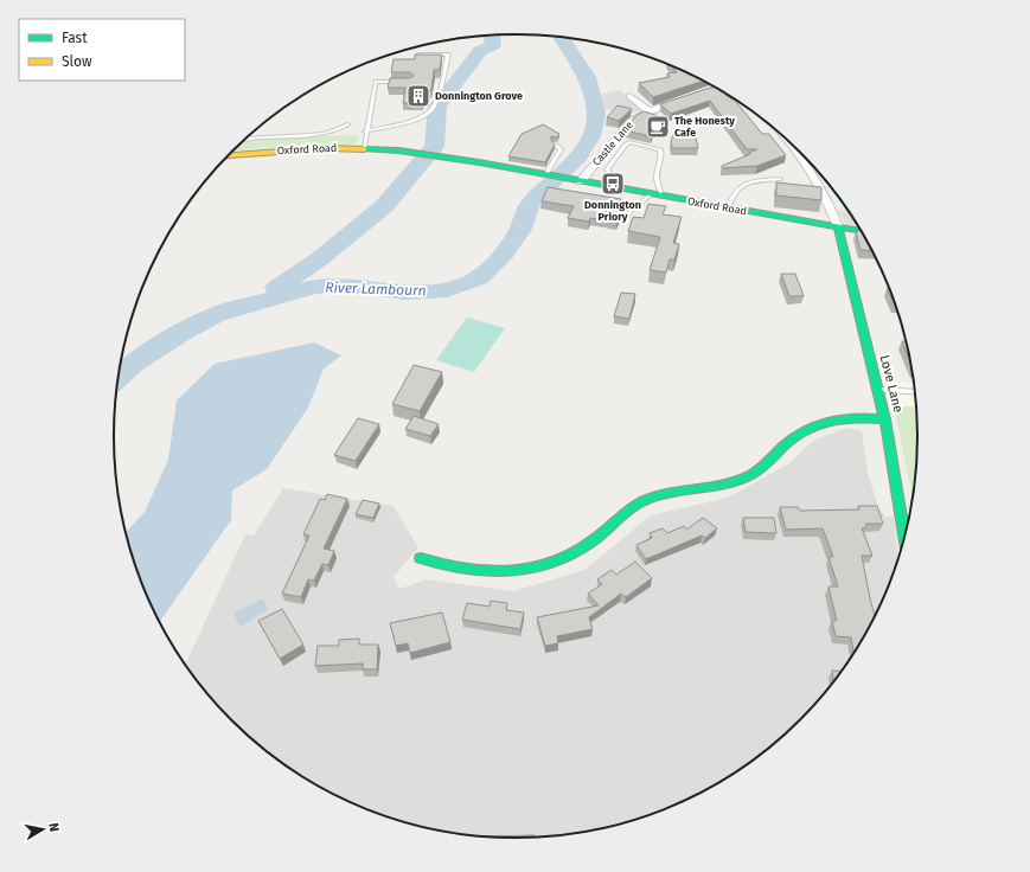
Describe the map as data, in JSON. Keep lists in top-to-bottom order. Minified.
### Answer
{"streets":{"street":["Castle Lane","Oxford Road","Love Lane"]},"crossings":[["Castle Lane","Oxford Road"],["Oxford Road","Love Lane"]],"water":["River Lambourn"],"places":{"building":["Donnington Grove"],"cafe":["The Honesty Cafe"],"bus stop":["Donnington Priory"]},"legend":["Fast","Slow"],"north":"right"}
